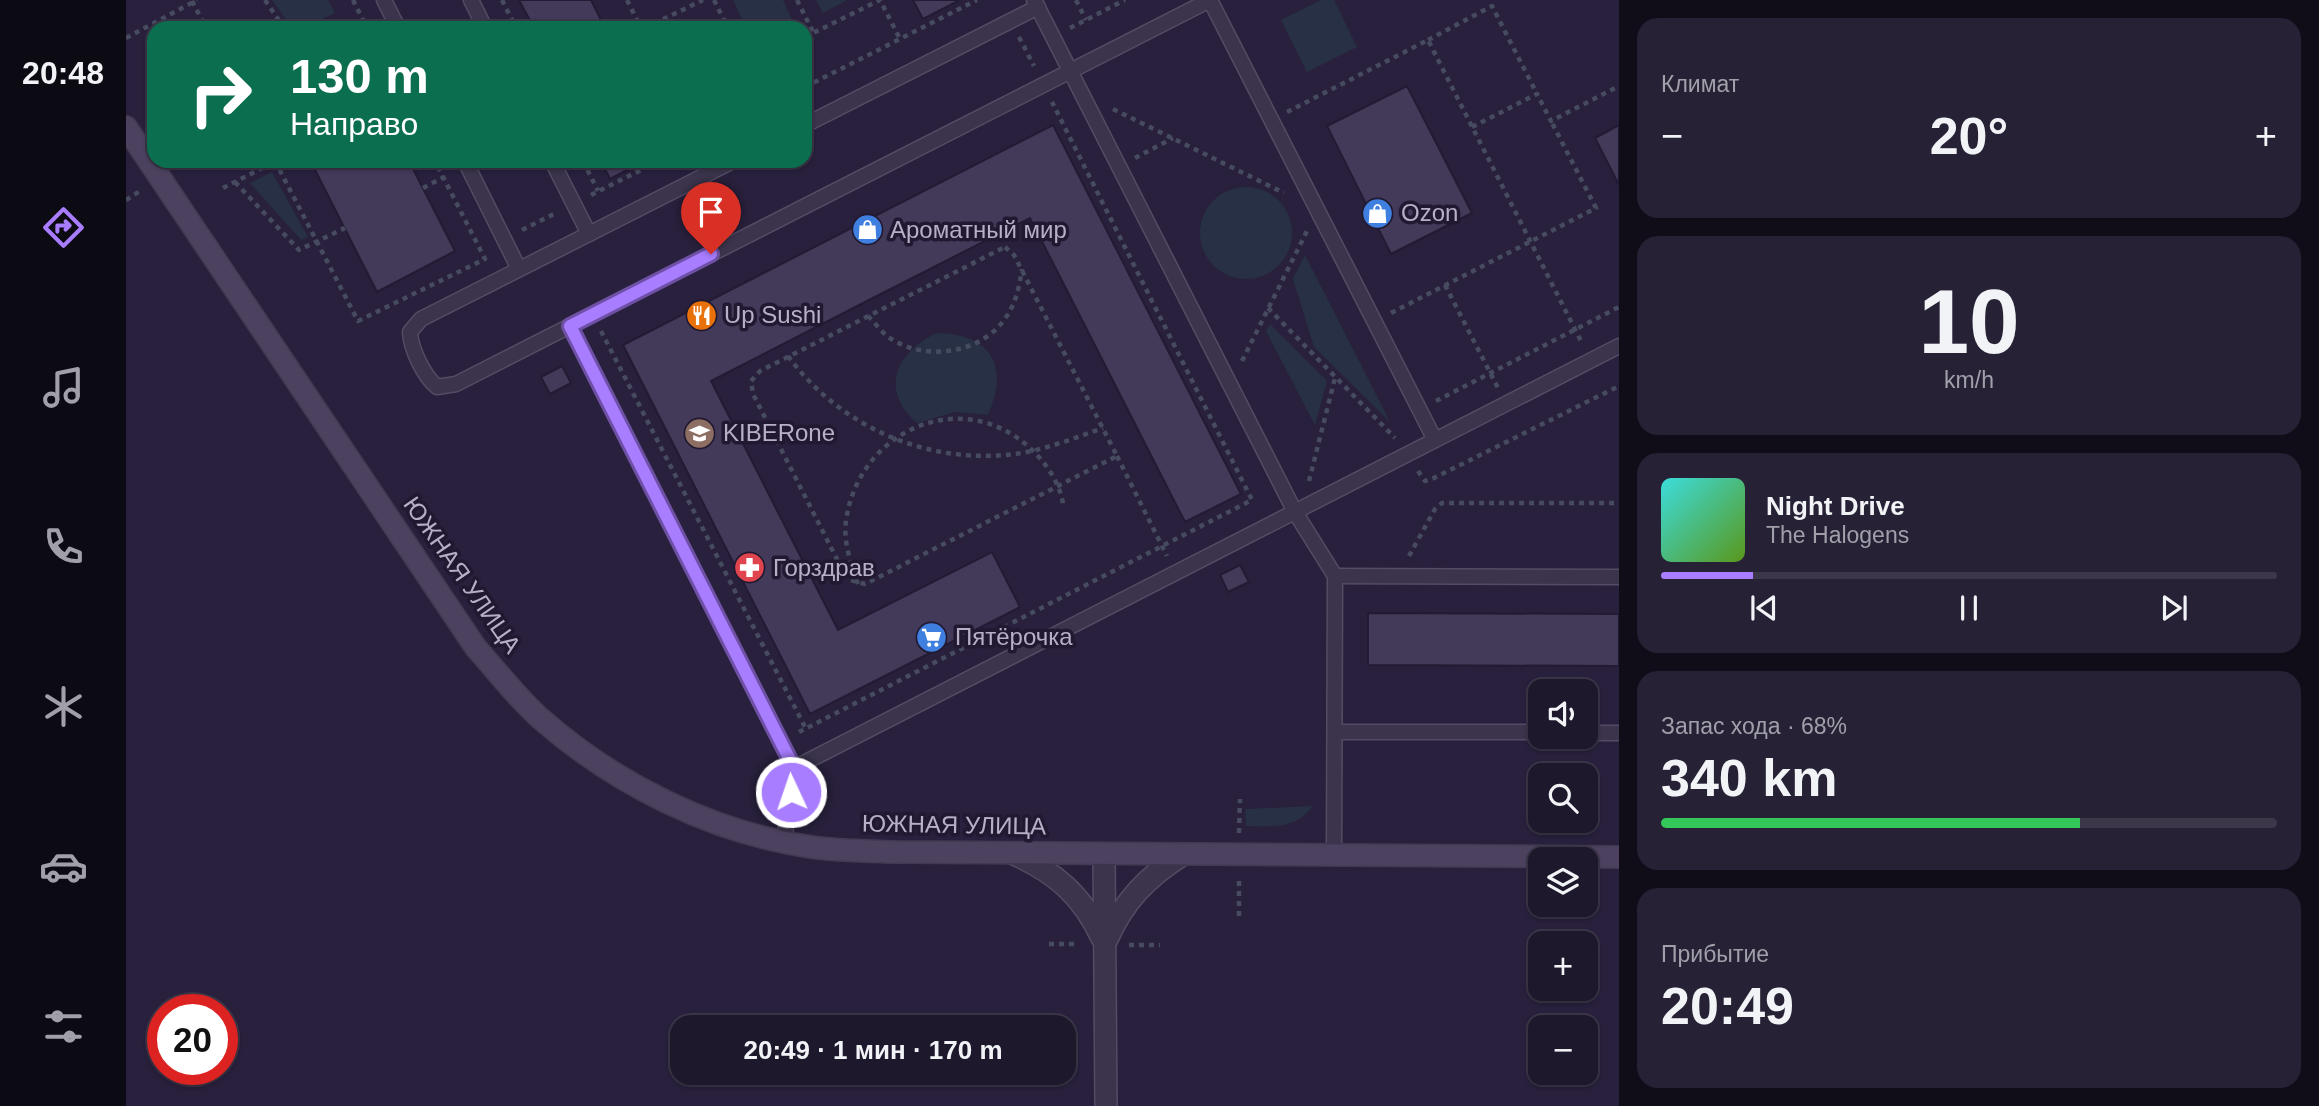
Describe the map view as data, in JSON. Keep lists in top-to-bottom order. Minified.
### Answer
{"streets":{"street":["ЮЖНАЯ УЛИЦА"]},"places":{"shop":["Ozon","Ароматный мир"],"restaurant":["Up Sushi"],"school or university":["KIBERone"],"pharmacy":["Горздрав"],"supermarket":["Пятёрочка"]},"page":{"tabs":"20:48","tile":["Климат",["10","km/h"],["Запас хода · 68%","340 km"],["Прибытие","20:49"]],"turn":["130 m","Направо"],"heat":["−","20°","+"],"song":["Night Drive","The Halogens"],"map_buttons":["+","−"],"limit":"20","trip":"20:49 · 1 мин · 170 m"}}
